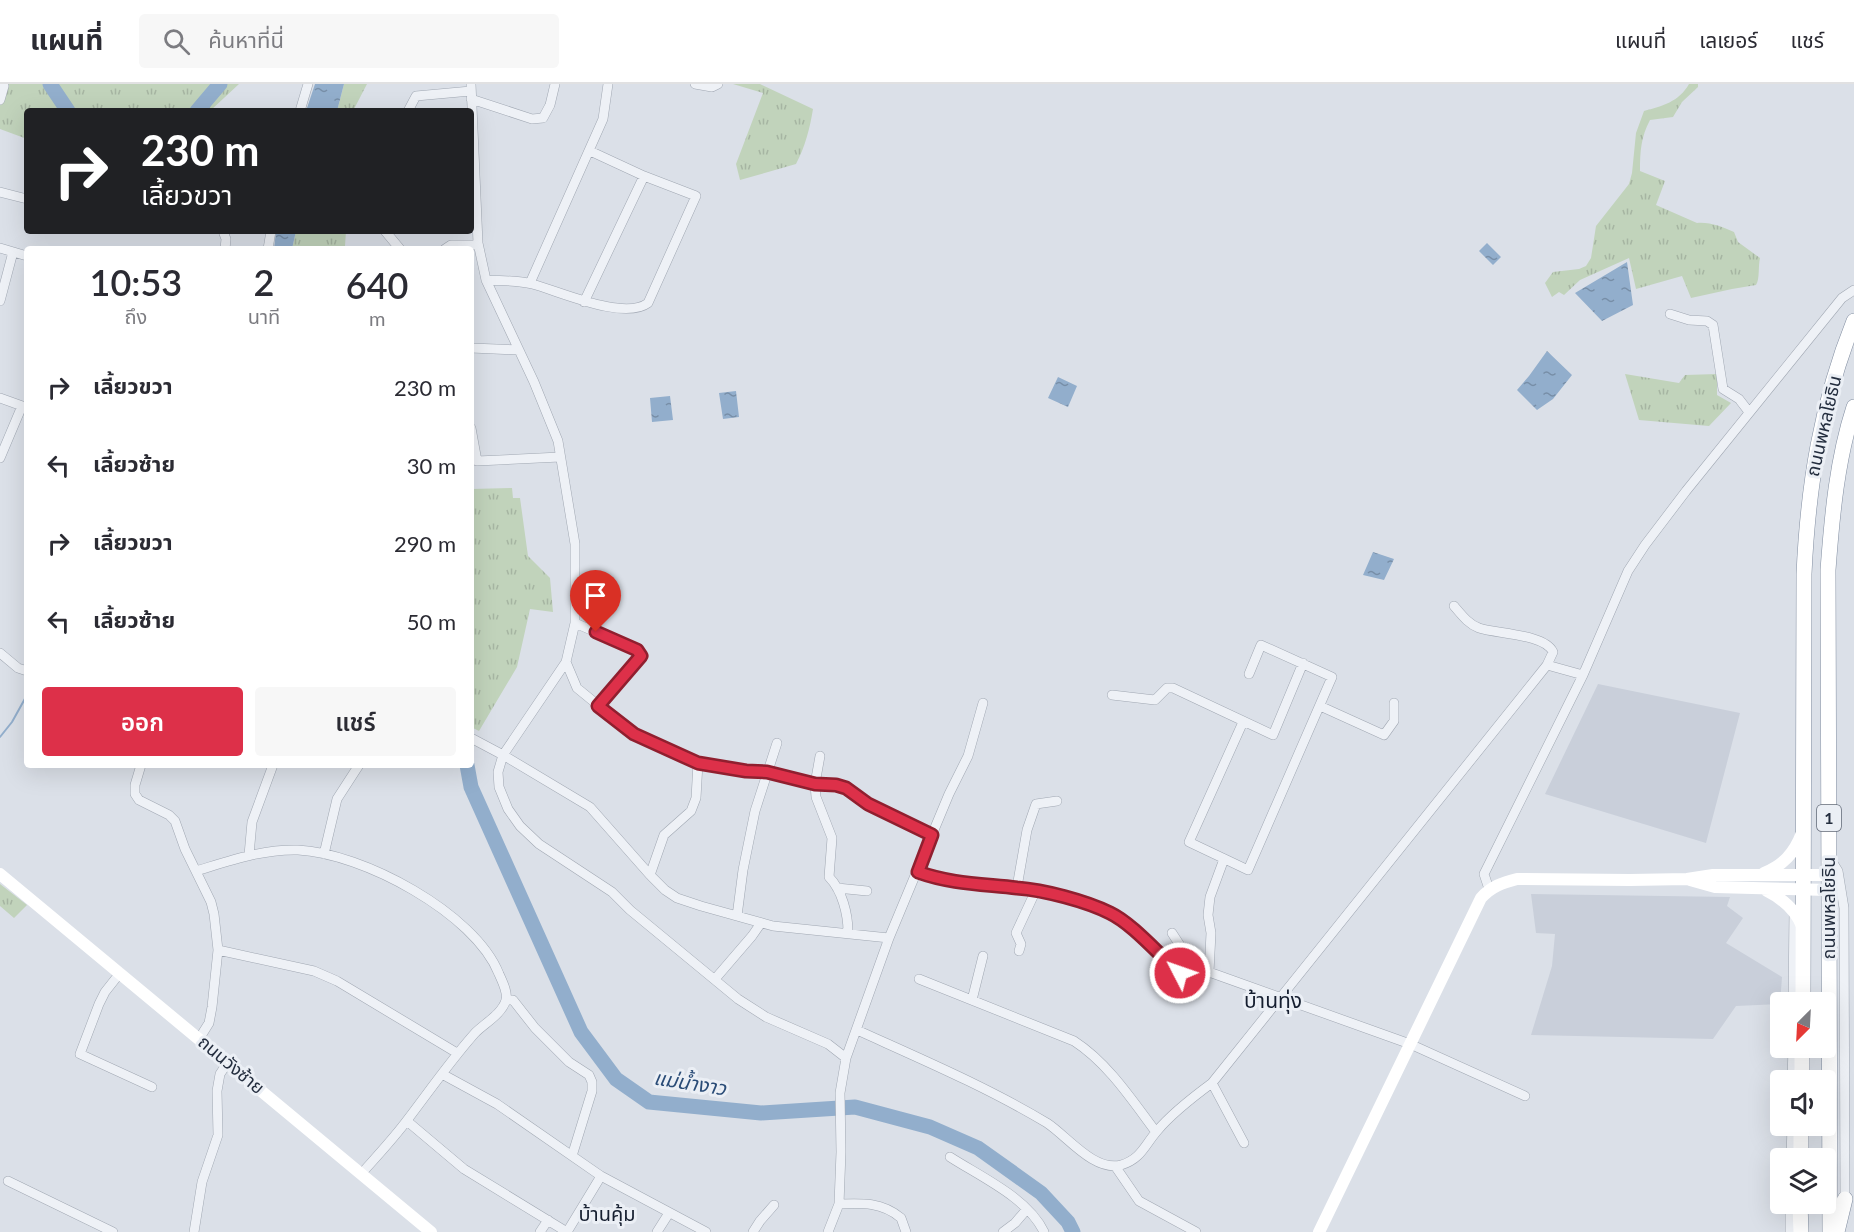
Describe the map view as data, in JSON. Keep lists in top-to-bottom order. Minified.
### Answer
{"streets":{"highway":["ถนนพหลโยธิน","1"],"main road":["ถนนวังซ้าย"]},"districts":["บ้านทุ่ง","บ้านคุ้ม"],"water":["แม่น้ำงาว"],"north":"bottom left","page":{"header":"แผนที่","search":"ค้นหาที่นี่","nav":["แผนที่","เลเยอร์","แชร์"],"turn":["230 m","เลี้ยวขวา"],"eta":["10:53","ถึง","2","นาที","640","m"],"list":[{"name":"เลี้ยวขวา","value":"230 m"},{"name":"เลี้ยวซ้าย","value":"30 m"},{"name":"เลี้ยวขวา","value":"290 m"},{"name":"เลี้ยวซ้าย","value":"50 m"}],"buttons":["ออก","แชร์"]}}
